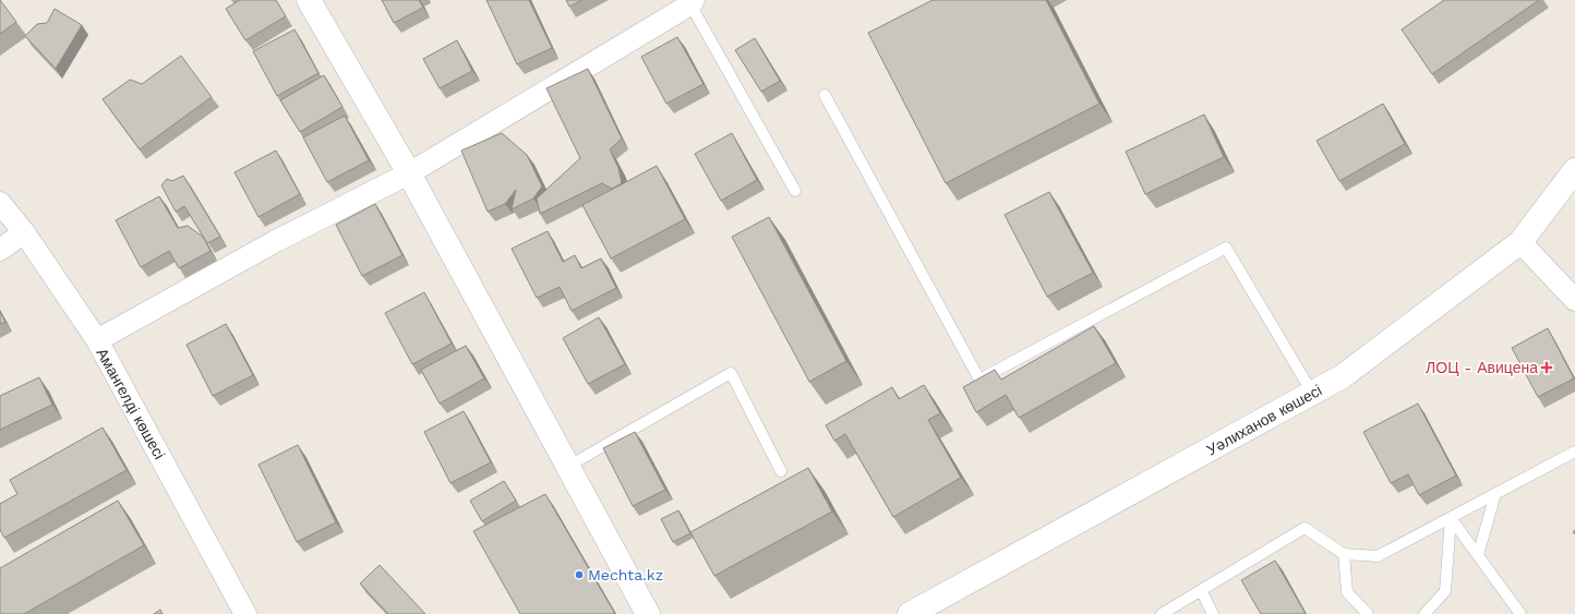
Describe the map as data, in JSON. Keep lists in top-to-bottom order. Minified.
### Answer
{"streets":{"main road":["Уәлиханов көшесі"],"street":["Амангелді көшесі"]},"places":{"health":["ЛОЦ - Авицена"],"other":["Mechta.kz"]}}
